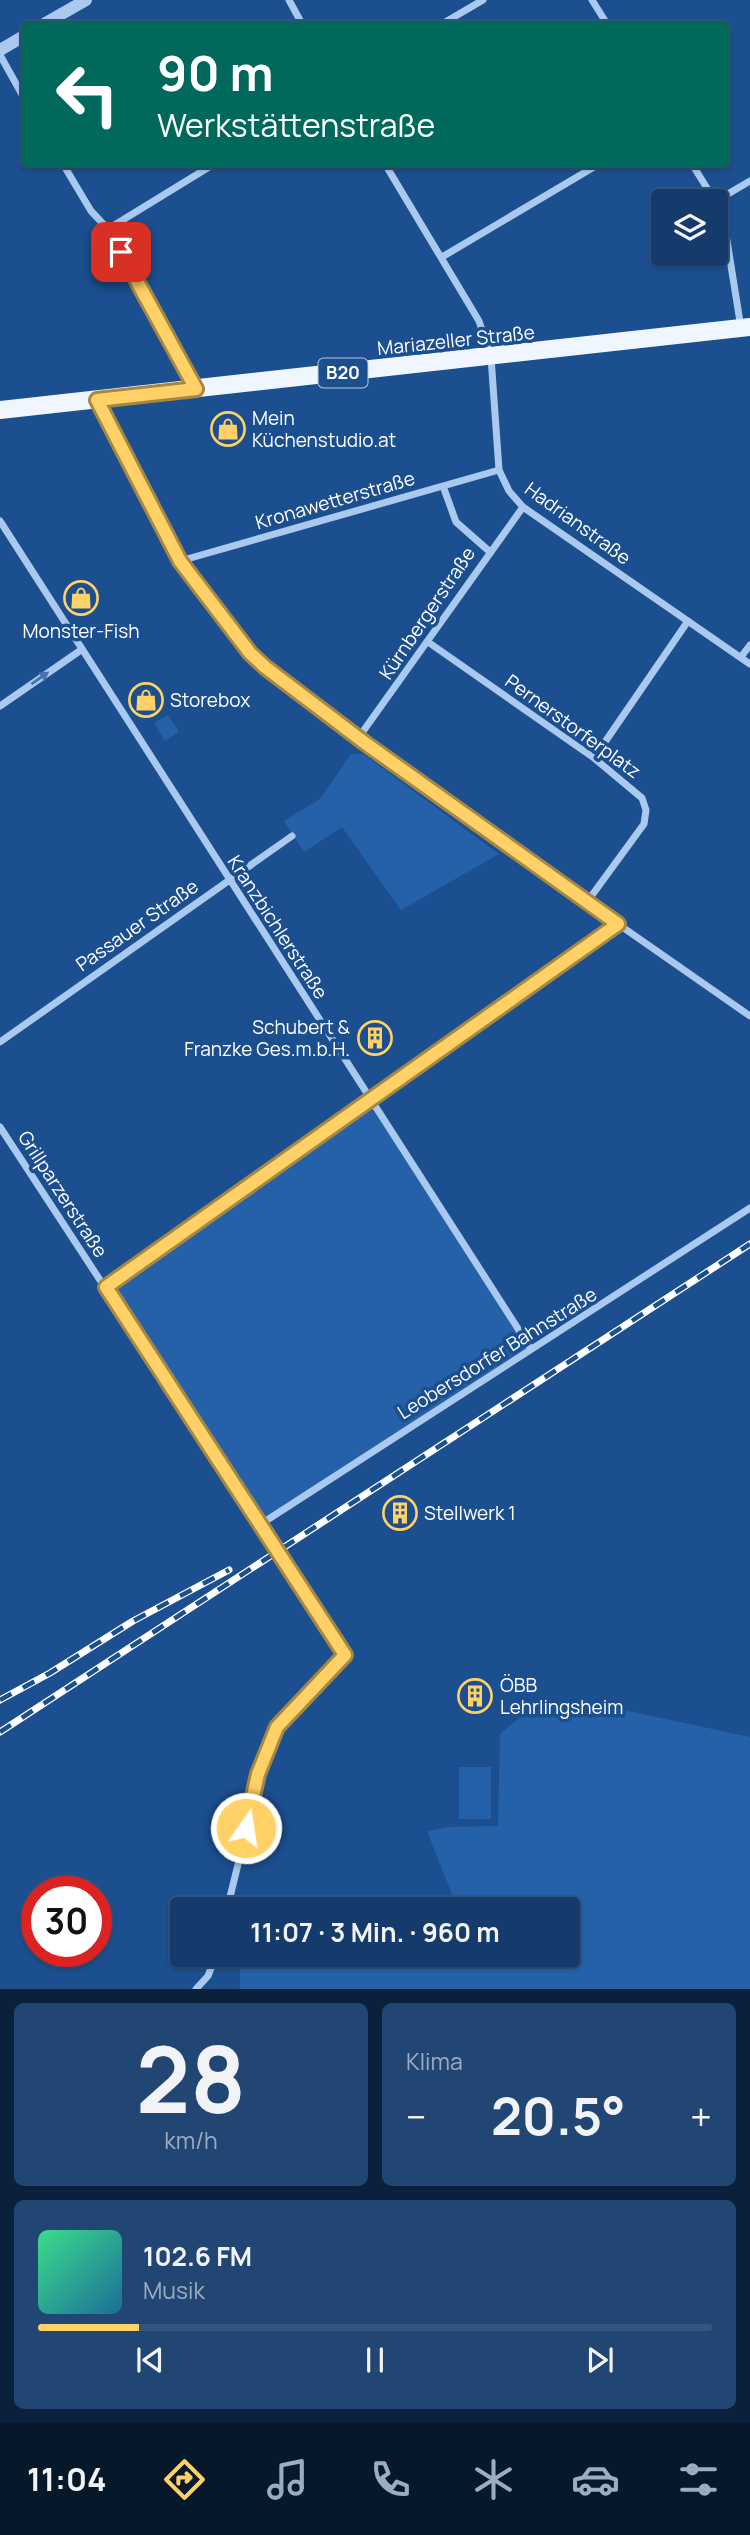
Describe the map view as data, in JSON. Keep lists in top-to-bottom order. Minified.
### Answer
{"streets":{"main road":["Mariazeller Straße","B20"],"street":["Kronawetterstraße","Hadrianstraße","Kürnbergerstraße","Pernerstorferplatz","Passauer Straße","Kranzbichlerstraße","Grillparzerstraße","Leobersdorfer Bahnstraße"]},"crossings":[["Mariazeller Straße","Hadrianstraße"],["Kronawetterstraße","Hadrianstraße"],["Hadrianstraße","Kürnbergerstraße"],["Kürnbergerstraße","Pernerstorferplatz"],["Passauer Straße","Kranzbichlerstraße"],["Kranzbichlerstraße","Leobersdorfer Bahnstraße"],["Grillparzerstraße","Leobersdorfer Bahnstraße"]],"places":{"shop":["Mein Küchenstudio.at","Monster-Fish","Storebox"],"building":["Schubert & Franzke Ges.m.b.H.","Stellwerk 1","ÖBB Lehrlingsheim"]},"page":{"turn":["90 m","Werkstättenstraße"],"limit":"30","trip":"11:07 · 3 Min. · 960 m","tile":[["28","km/h"],"Klima"],"heat":["−","20.5°","+"],"song":["102.6 FM","Musik"],"tabs":"11:04"}}
